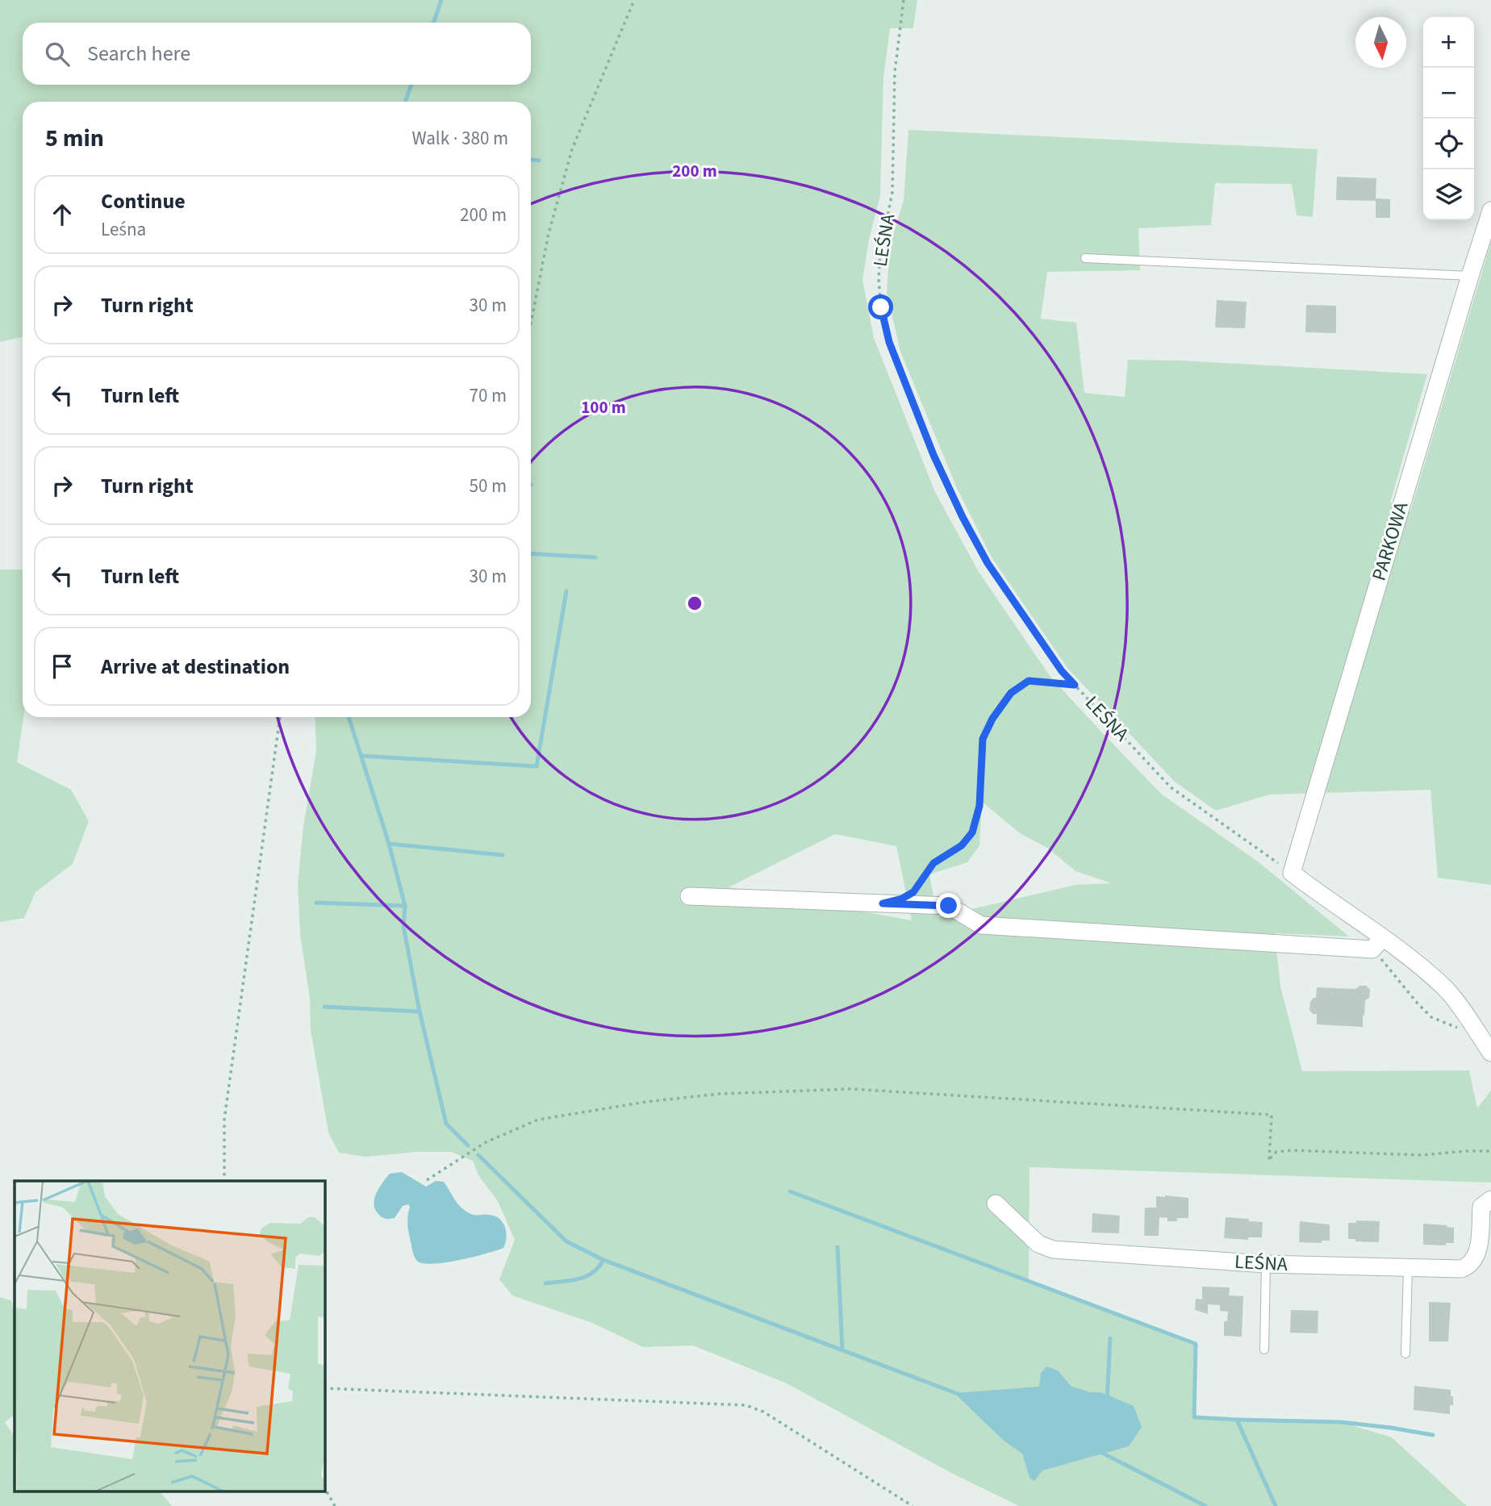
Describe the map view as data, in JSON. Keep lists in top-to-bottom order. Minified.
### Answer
{"streets":{"street":["LEŚNA","PARKOWA"]},"crossings":[["LEŚNA","PARKOWA"]],"north":"bottom","page":{"map_buttons":["+","−"],"search":"Search here","heading":["5 min","Walk · 380 m"],"list":[["Continue","Leśna","200 m"],["Turn right","30 m"],["Turn left","70 m"],["Turn right","50 m"],["Turn left","30 m"],"Arrive at destination"]},"rings":["200 m","100 m"]}
